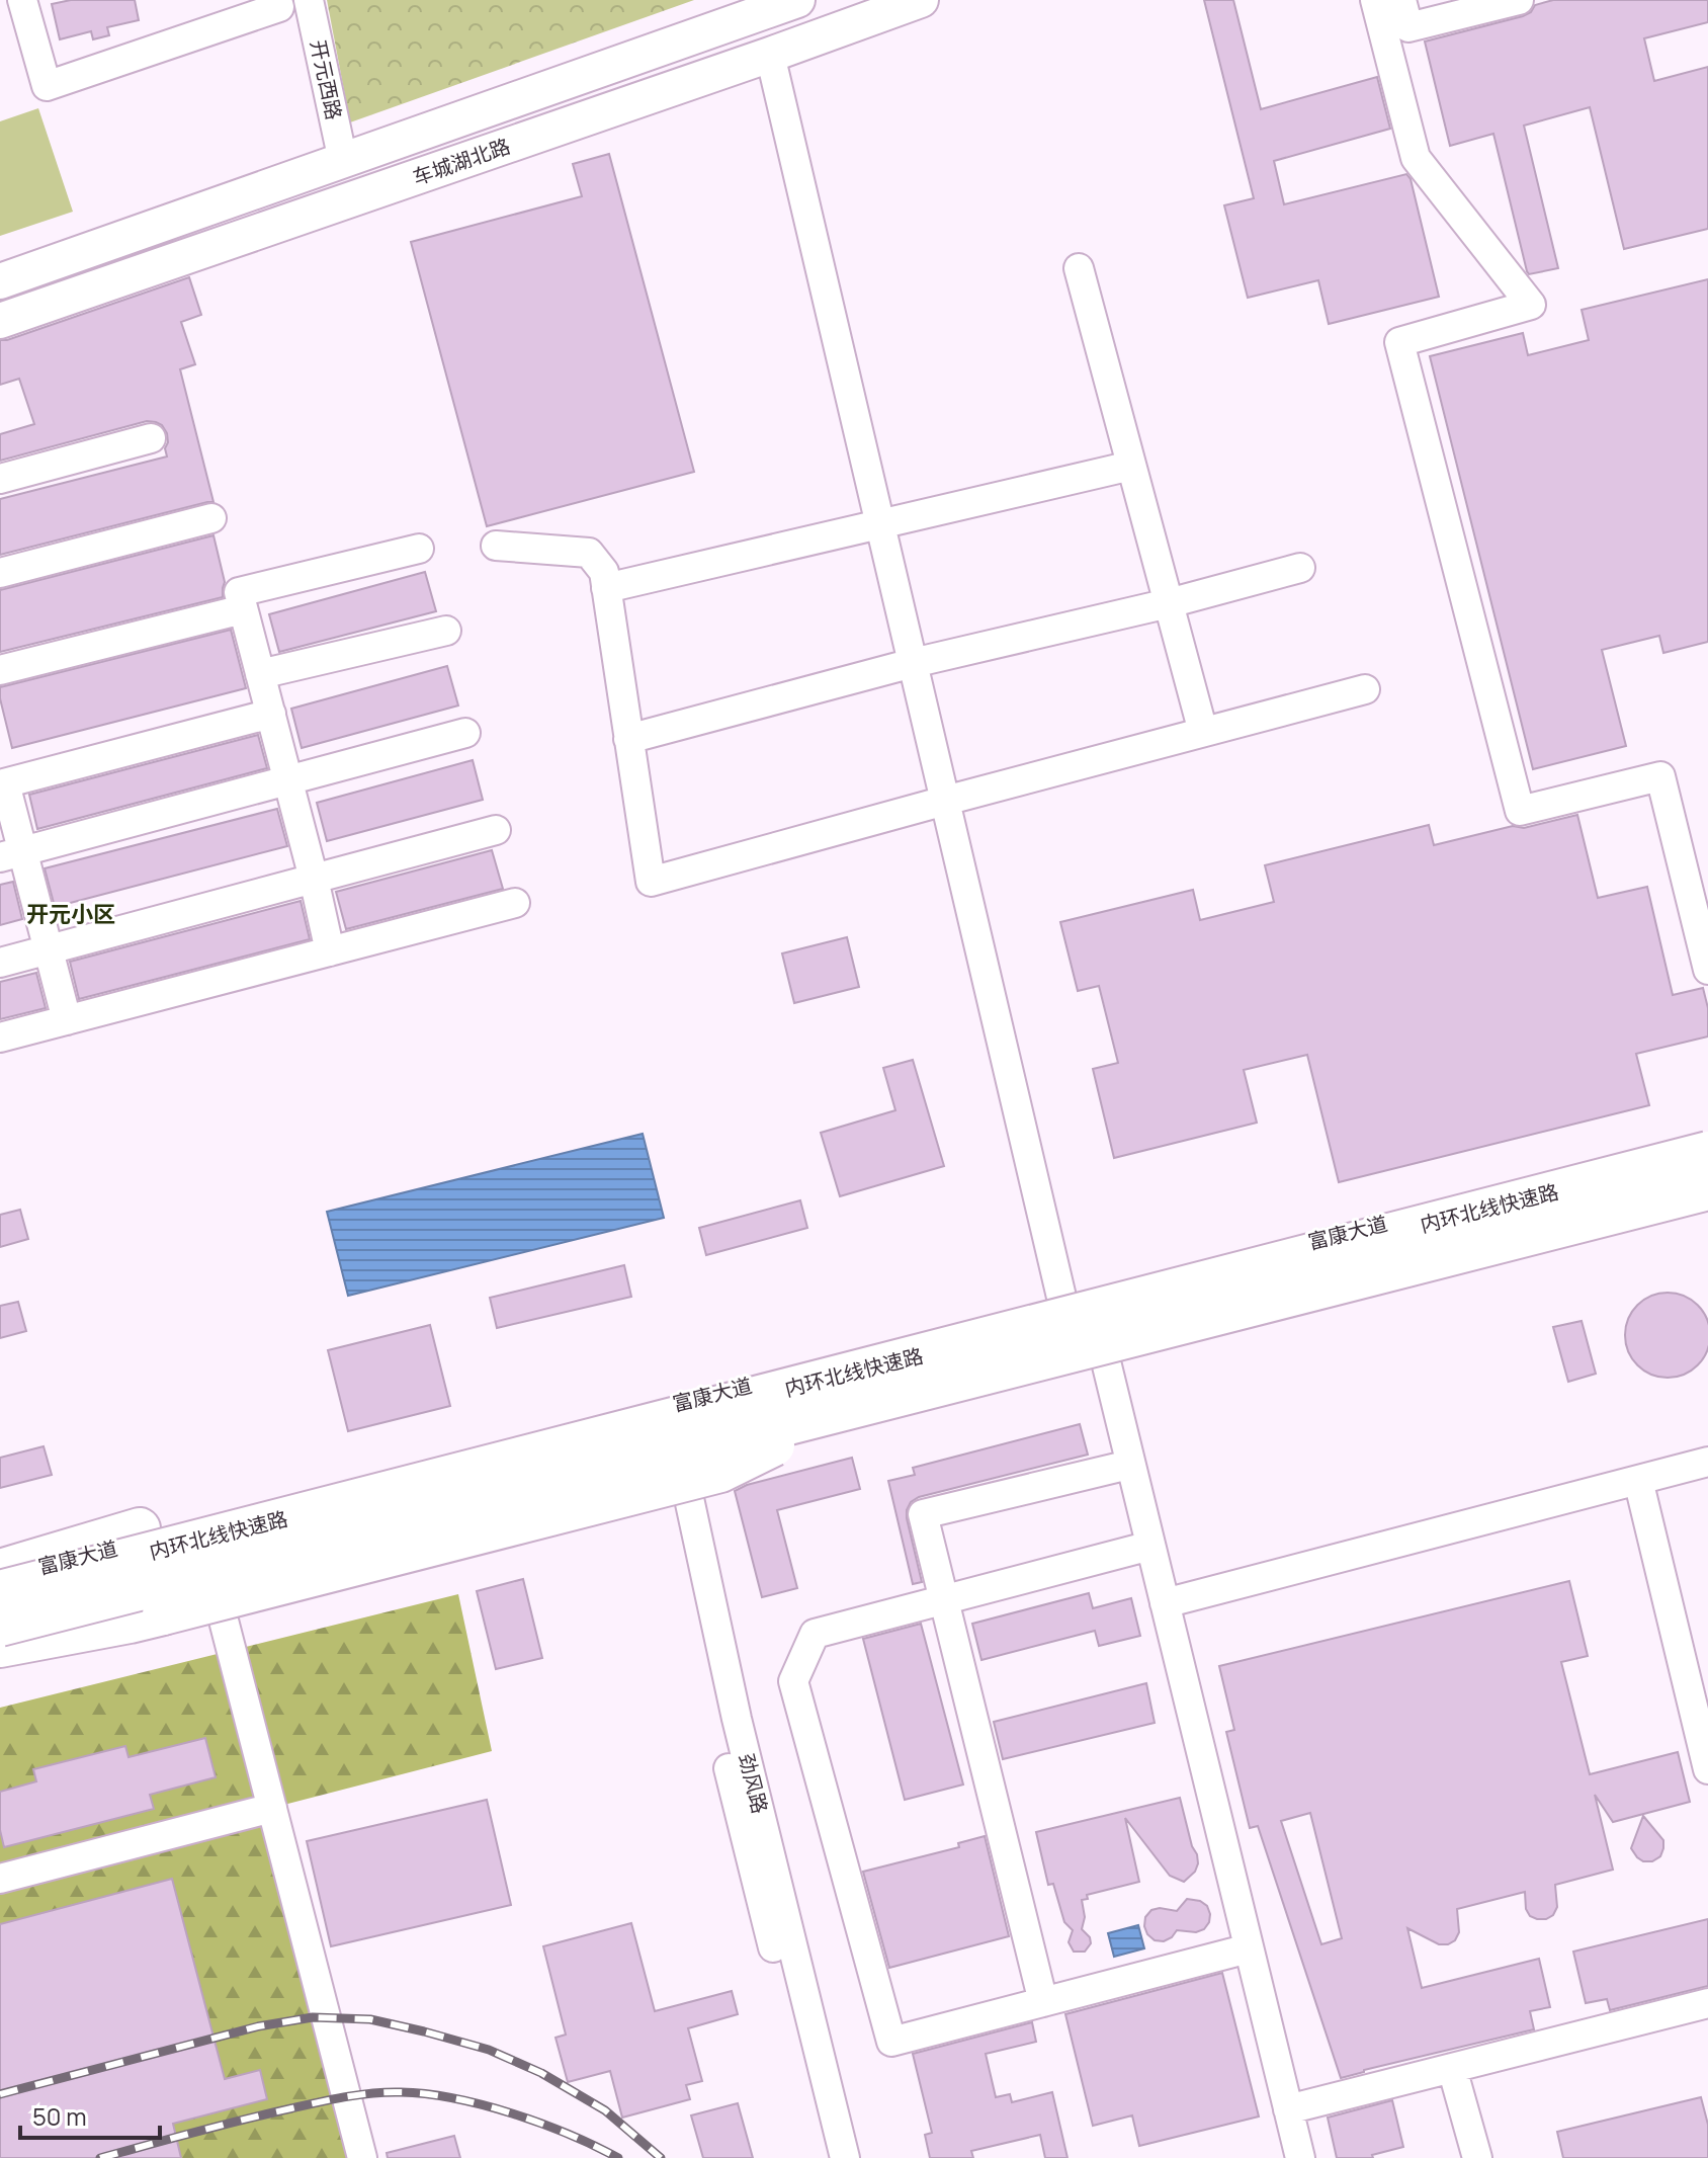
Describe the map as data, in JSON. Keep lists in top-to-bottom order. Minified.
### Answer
{"streets":{"highway":["内环北线快速路"],"main road":["车城湖北路","富康大道"],"street":["开元西路","劲风路"]},"crossings":[["开元西路","车城湖北路"],["富康大道","劲风路"]],"districts":["开元小区"],"scale_bar":"50 m"}
